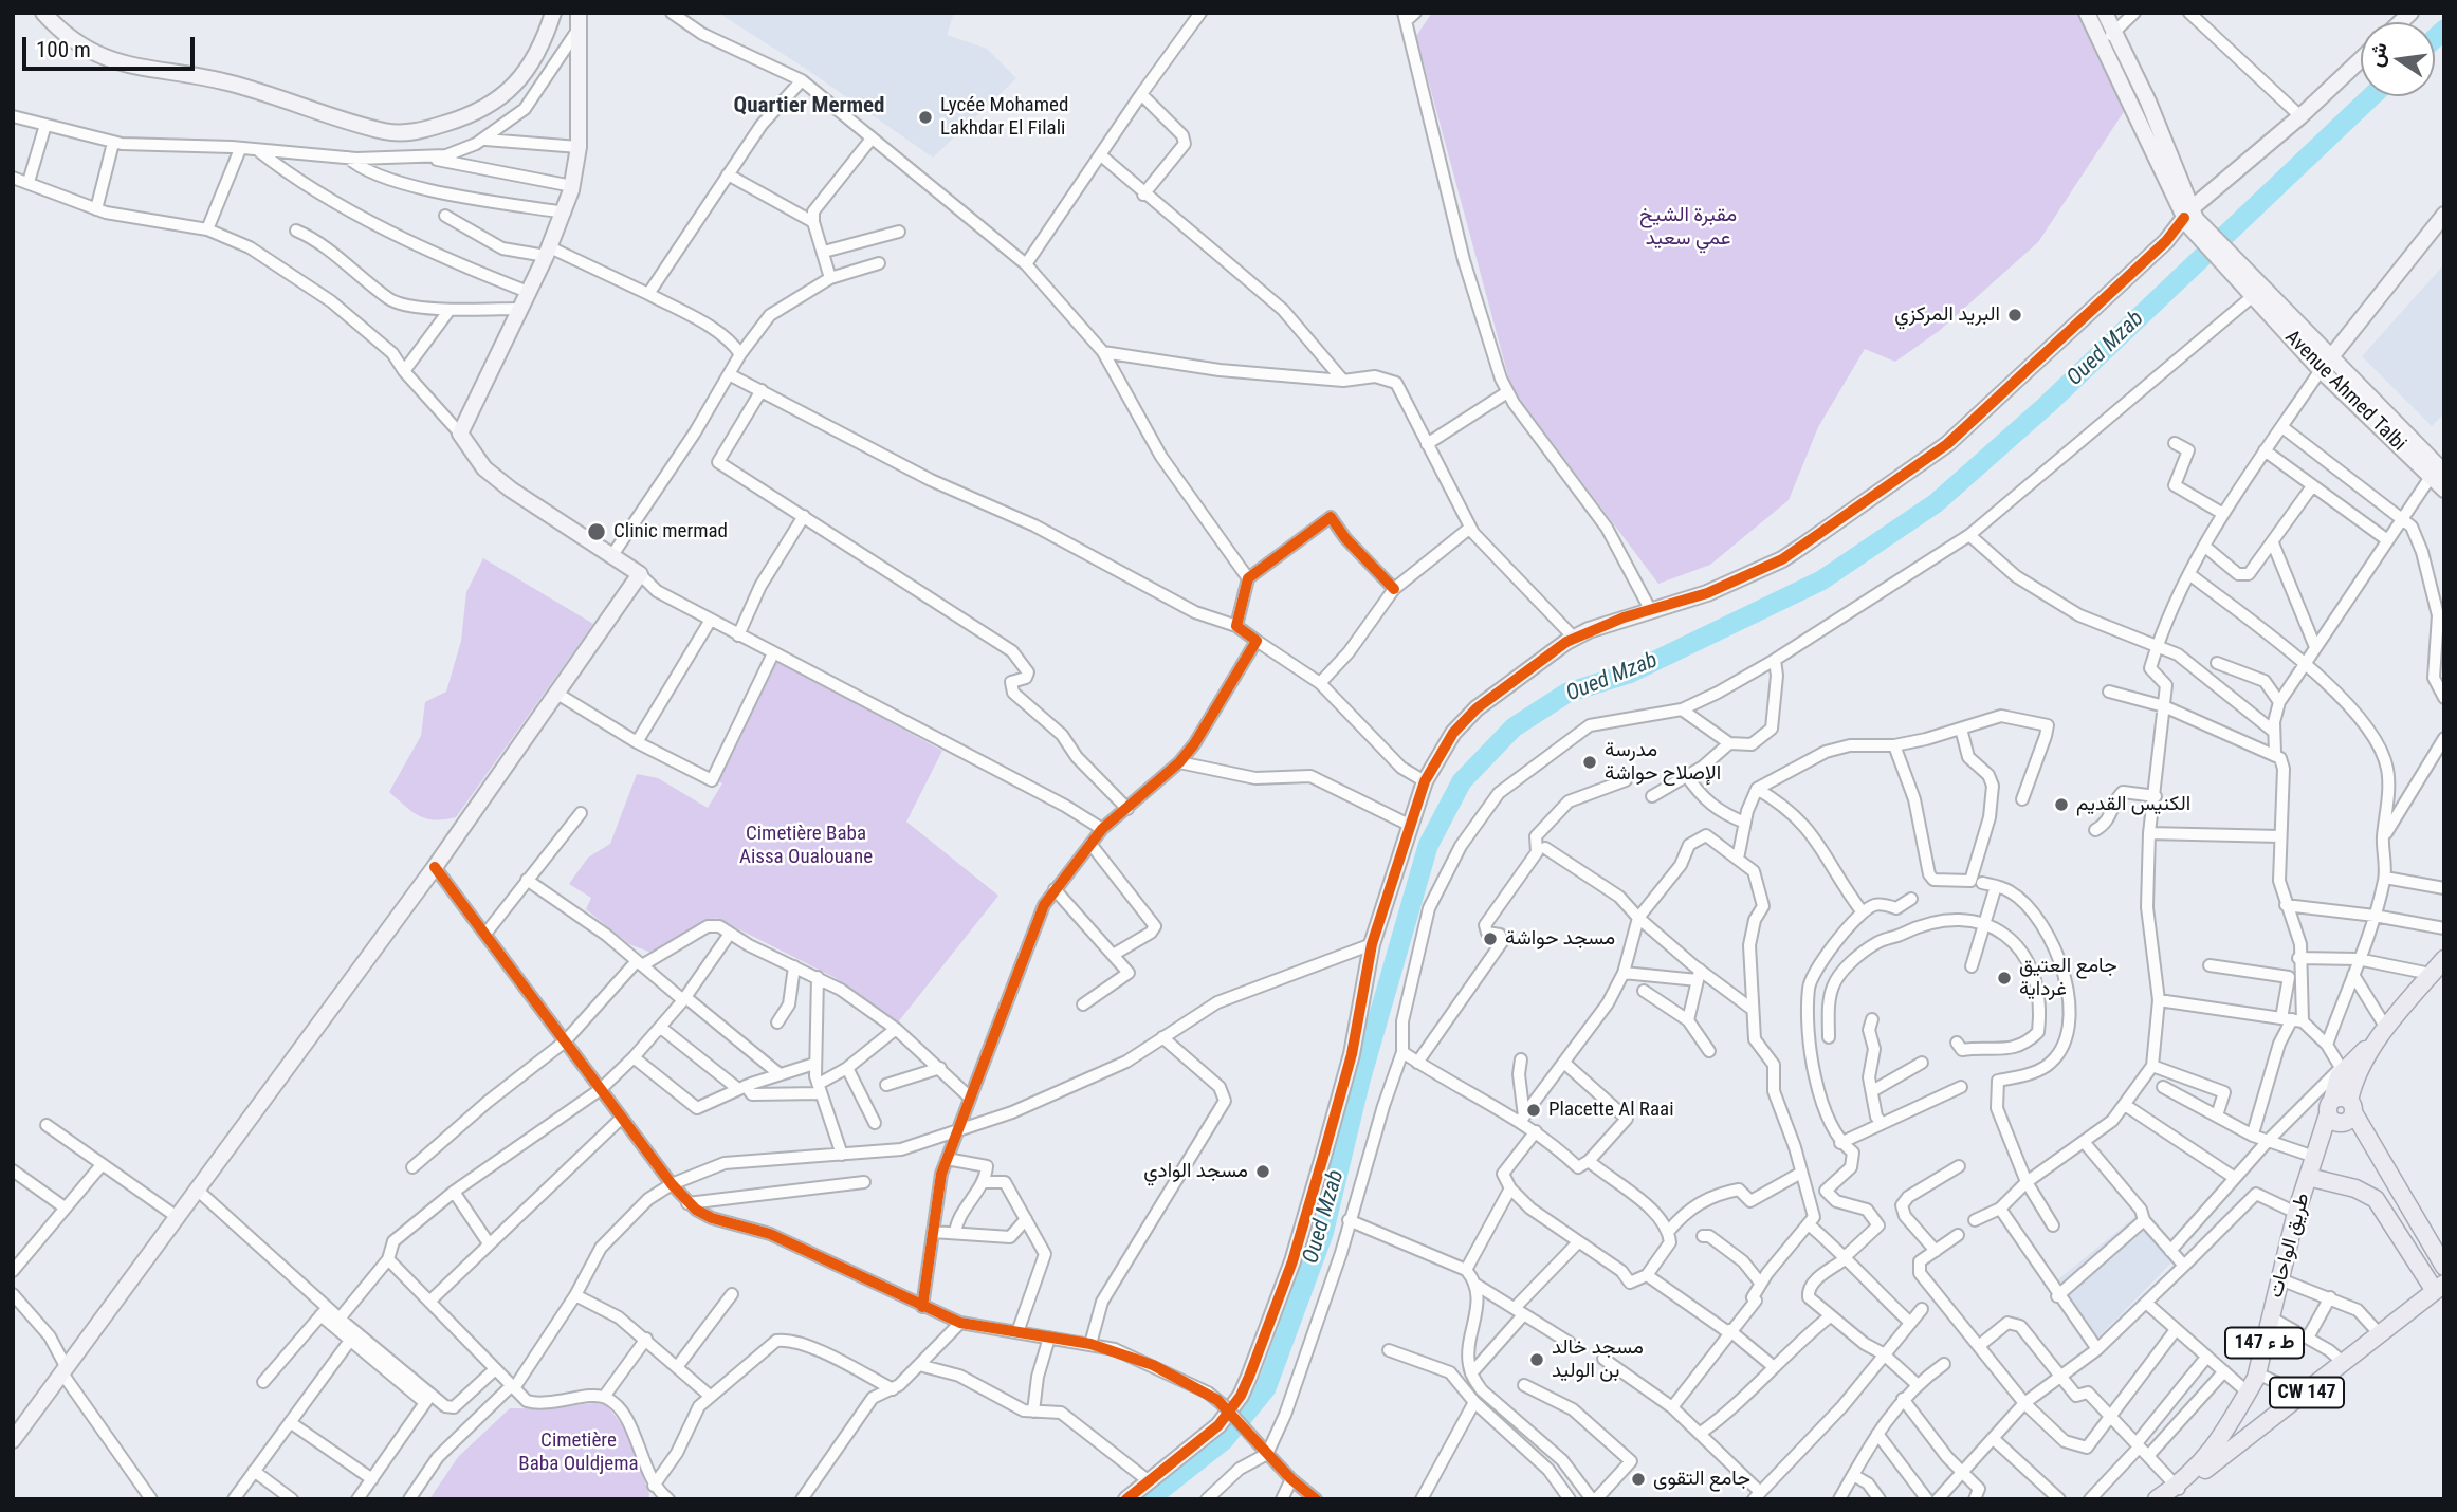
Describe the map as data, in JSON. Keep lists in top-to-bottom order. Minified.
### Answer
{"streets":{"main road":["Avenue Ahmed Talbi","طريق الواحات","ط ء 147","CW 147"]},"crossings":[["طريق الواحات","ط ء 147"]],"districts":["Quartier Mermed"],"water":["Oued Mzab"],"parks":["مقبرة الشيخ عمي سعيد","Cimetière Baba Aissa Oualouane","Cimetière Baba Ouldjema"],"places":["Lycée Mohamed Lakhdar El Filali","البريد المركزي","Clinic mermad","مدرسة الإصلاح حواشة","الكنيس القديم","مسجد حواشة","جامع العتيق غرداية","Placette Al Raai","مسجد الوادي","مسجد خالد بن الوليد","جامع التقوى"],"scale_bar":"100 m","north":"left"}
